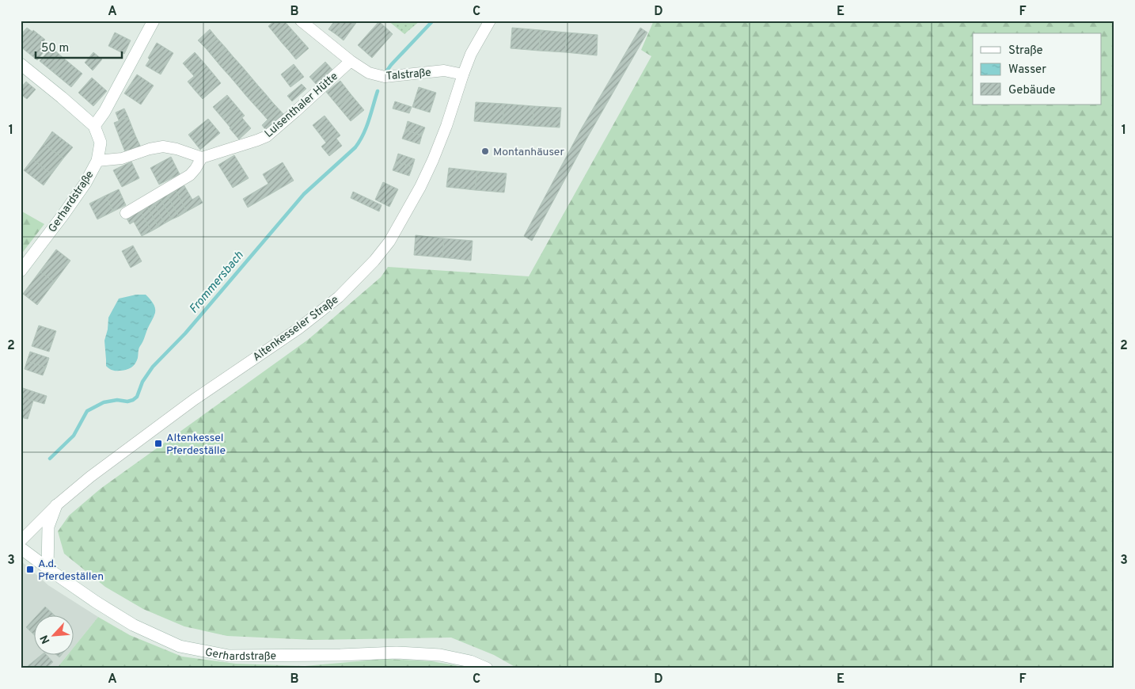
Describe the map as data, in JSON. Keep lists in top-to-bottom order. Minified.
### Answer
{"streets":{"street":["Talstraße","Luisenthaler Hütte","Gerhardstraße","Altenkesseler Straße"]},"crossings":[["Talstraße","Luisenthaler Hütte"],["Talstraße","Altenkesseler Straße"]],"water":["Frommersbach"],"places":{"other":["Montanhäuser"],"transit":["Altenkessel Pferdeställe","A.d. Pferdeställen"]},"legend":["Straße","Wasser","Gebäude"],"scale_bar":"50 m","north":"bottom left","grid":{"columns":["A","B","C","D","E","F"],"rows":["1","2","3"]}}
